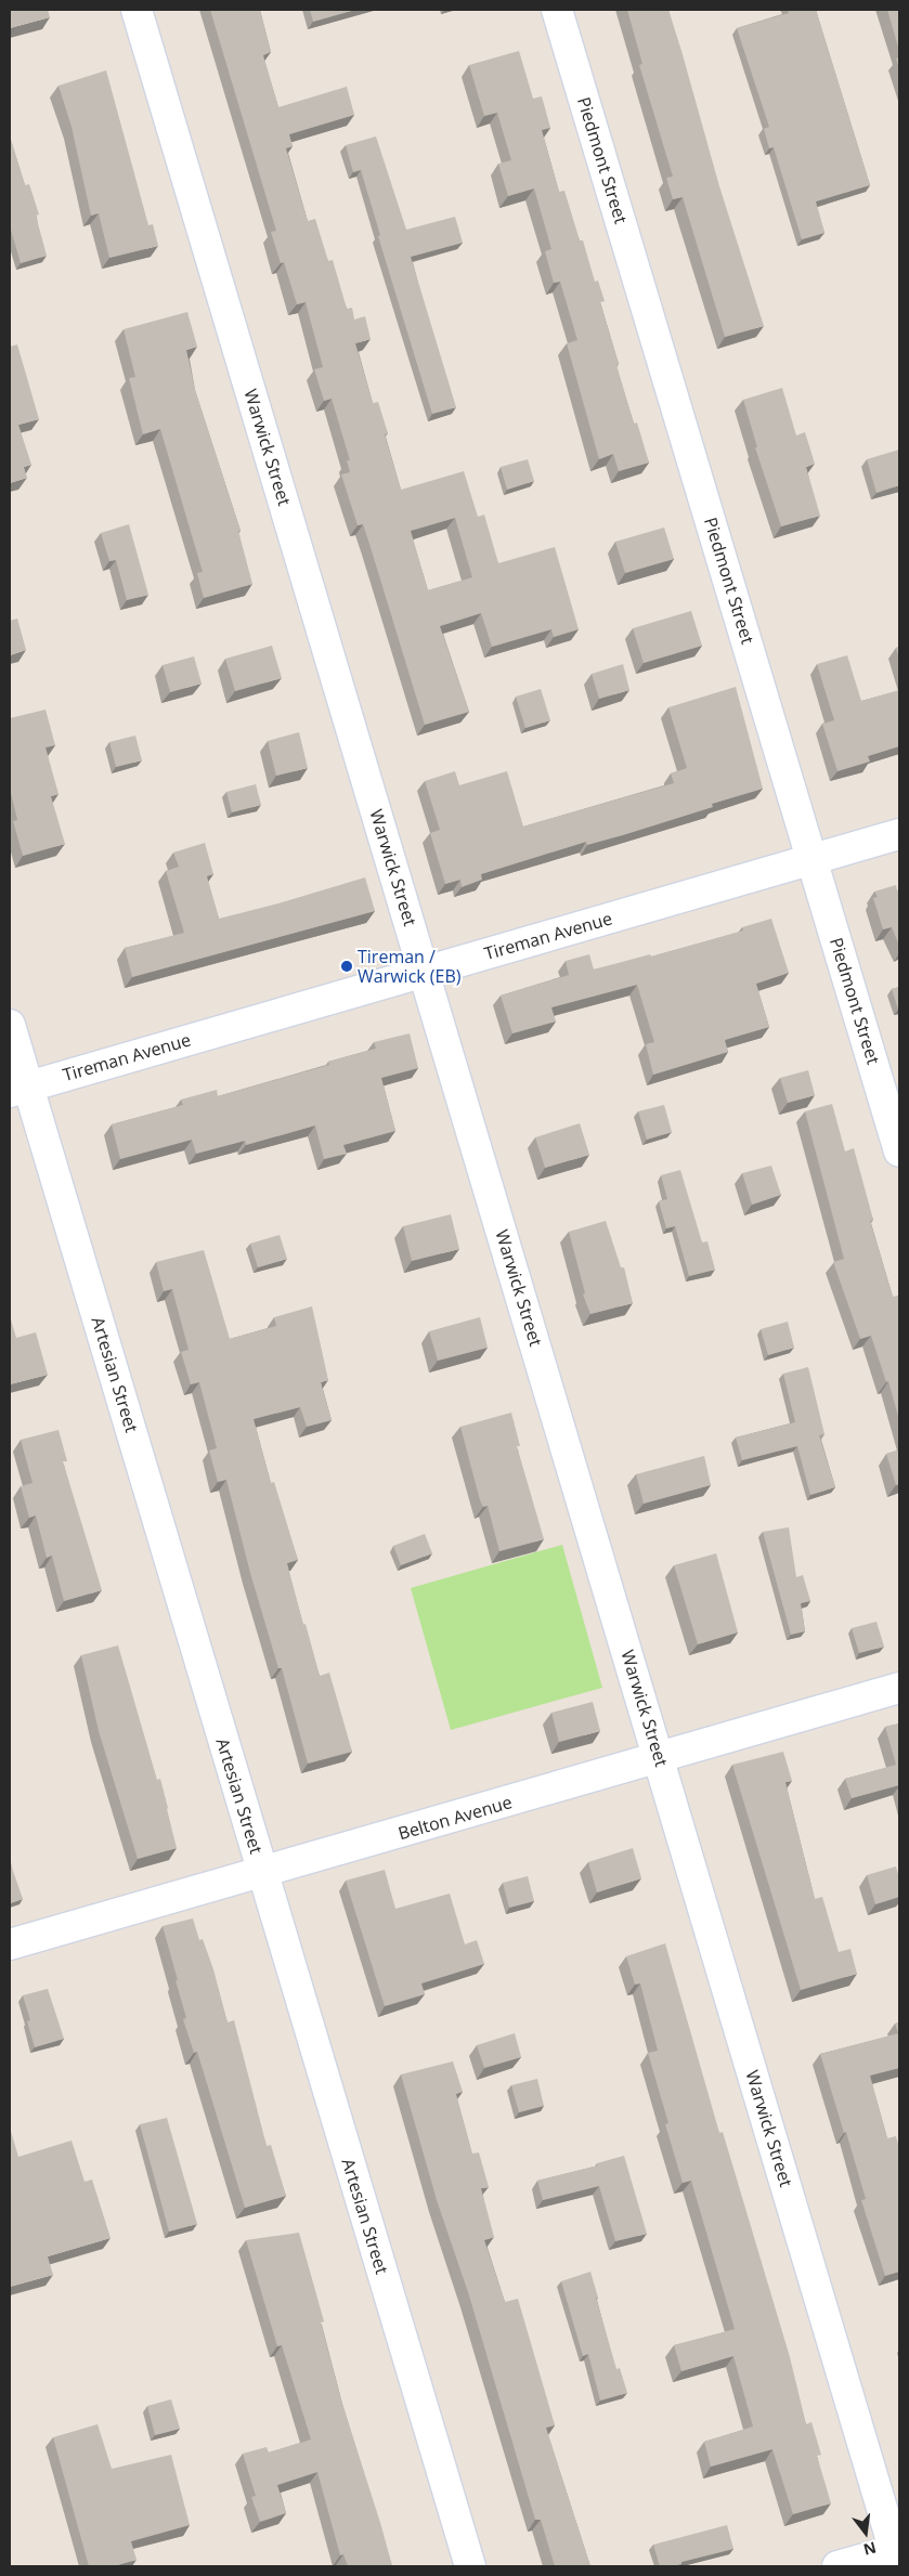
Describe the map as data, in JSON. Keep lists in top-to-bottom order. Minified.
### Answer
{"streets":{"street":["Piedmont Street","Warwick Street","Tireman Avenue","Artesian Street","Belton Avenue"]},"crossings":[["Piedmont Street","Tireman Avenue"],["Warwick Street","Tireman Avenue"],["Warwick Street","Belton Avenue"],["Tireman Avenue","Artesian Street"],["Artesian Street","Belton Avenue"]],"places":["Tireman / Warwick (EB)"],"north":"bottom"}
